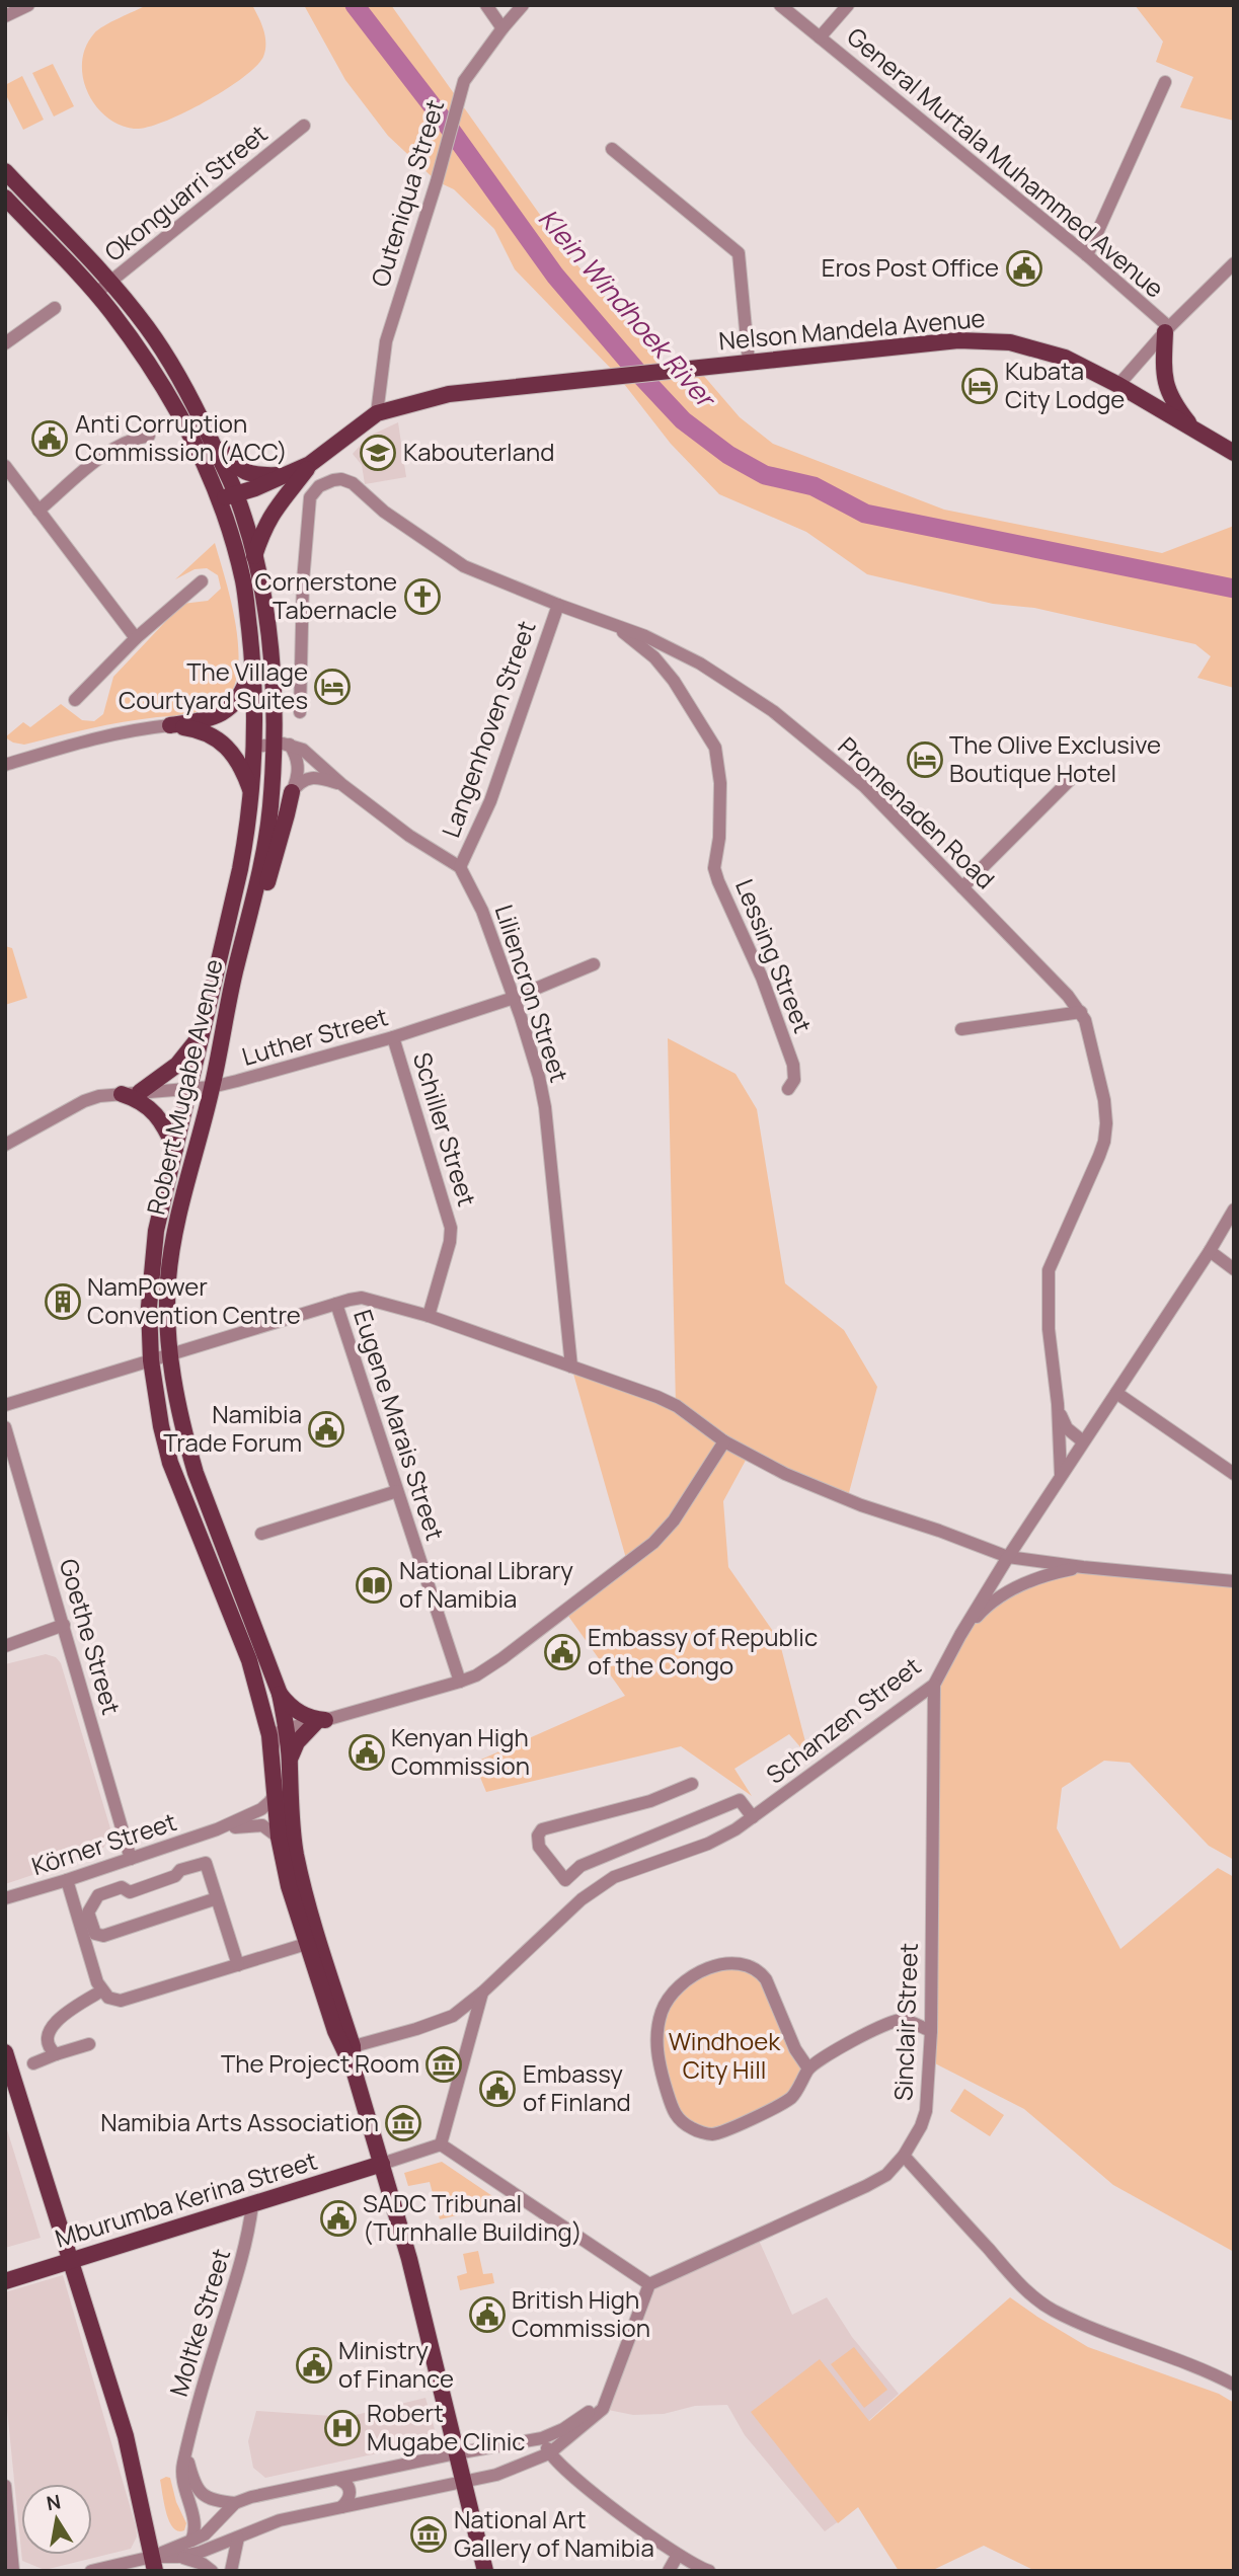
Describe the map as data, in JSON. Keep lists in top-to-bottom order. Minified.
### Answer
{"streets":{"main road":["Nelson Mandela Avenue","Robert Mugabe Avenue","Mburumba Kerina Street"],"street":["General Murtala Muhammed Avenue","Okonguarri Street","Outeniqua Street","Langenhoven Street","Promenaden Road","Lessing Street","Liliencron Street","Luther Street","Schiller Street","Eugene Marais Street","Goethe Street","Schanzen Street","Körner Street","Sinclair Street","Moltke Street"]},"crossings":[["Okonguarri Street","Robert Mugabe Avenue"],["Outeniqua Street","Nelson Mandela Avenue"],["Nelson Mandela Avenue","Robert Mugabe Avenue"],["Langenhoven Street","Promenaden Road"],["Langenhoven Street","Liliencron Street"],["Promenaden Road","Lessing Street"],["Promenaden Road","Schanzen Street"],["Liliencron Street","Luther Street"],["Luther Street","Robert Mugabe Avenue"],["Luther Street","Schiller Street"],["Robert Mugabe Avenue","Schanzen Street"],["Robert Mugabe Avenue","Körner Street"],["Robert Mugabe Avenue","Mburumba Kerina Street"],["Goethe Street","Körner Street"],["Schanzen Street","Sinclair Street"],["Mburumba Kerina Street","Moltke Street"]],"water":["Klein Windhoek River"],"parks":["Windhoek City Hill"],"places":{"public building":["Eros Post Office","Anti Corruption Commission (ACC)","Namibia Trade Forum","Embassy of Republic of the Congo","Kenyan High Commission","Embassy of Finland","SADC Tribunal (Turnhalle Building)","British High Commission","Ministry of Finance"],"hotel":["Kubata City Lodge","The Village Courtyard Suites","The Olive Exclusive Boutique Hotel"],"school or university":["Kabouterland"],"church":["Cornerstone Tabernacle"],"building":["NamPower Convention Centre"],"library":["National Library of Namibia"],"museum":["The Project Room","Namibia Arts Association","National Art Gallery of Namibia"],"hospital":["Robert Mugabe Clinic"]},"north":"top"}
